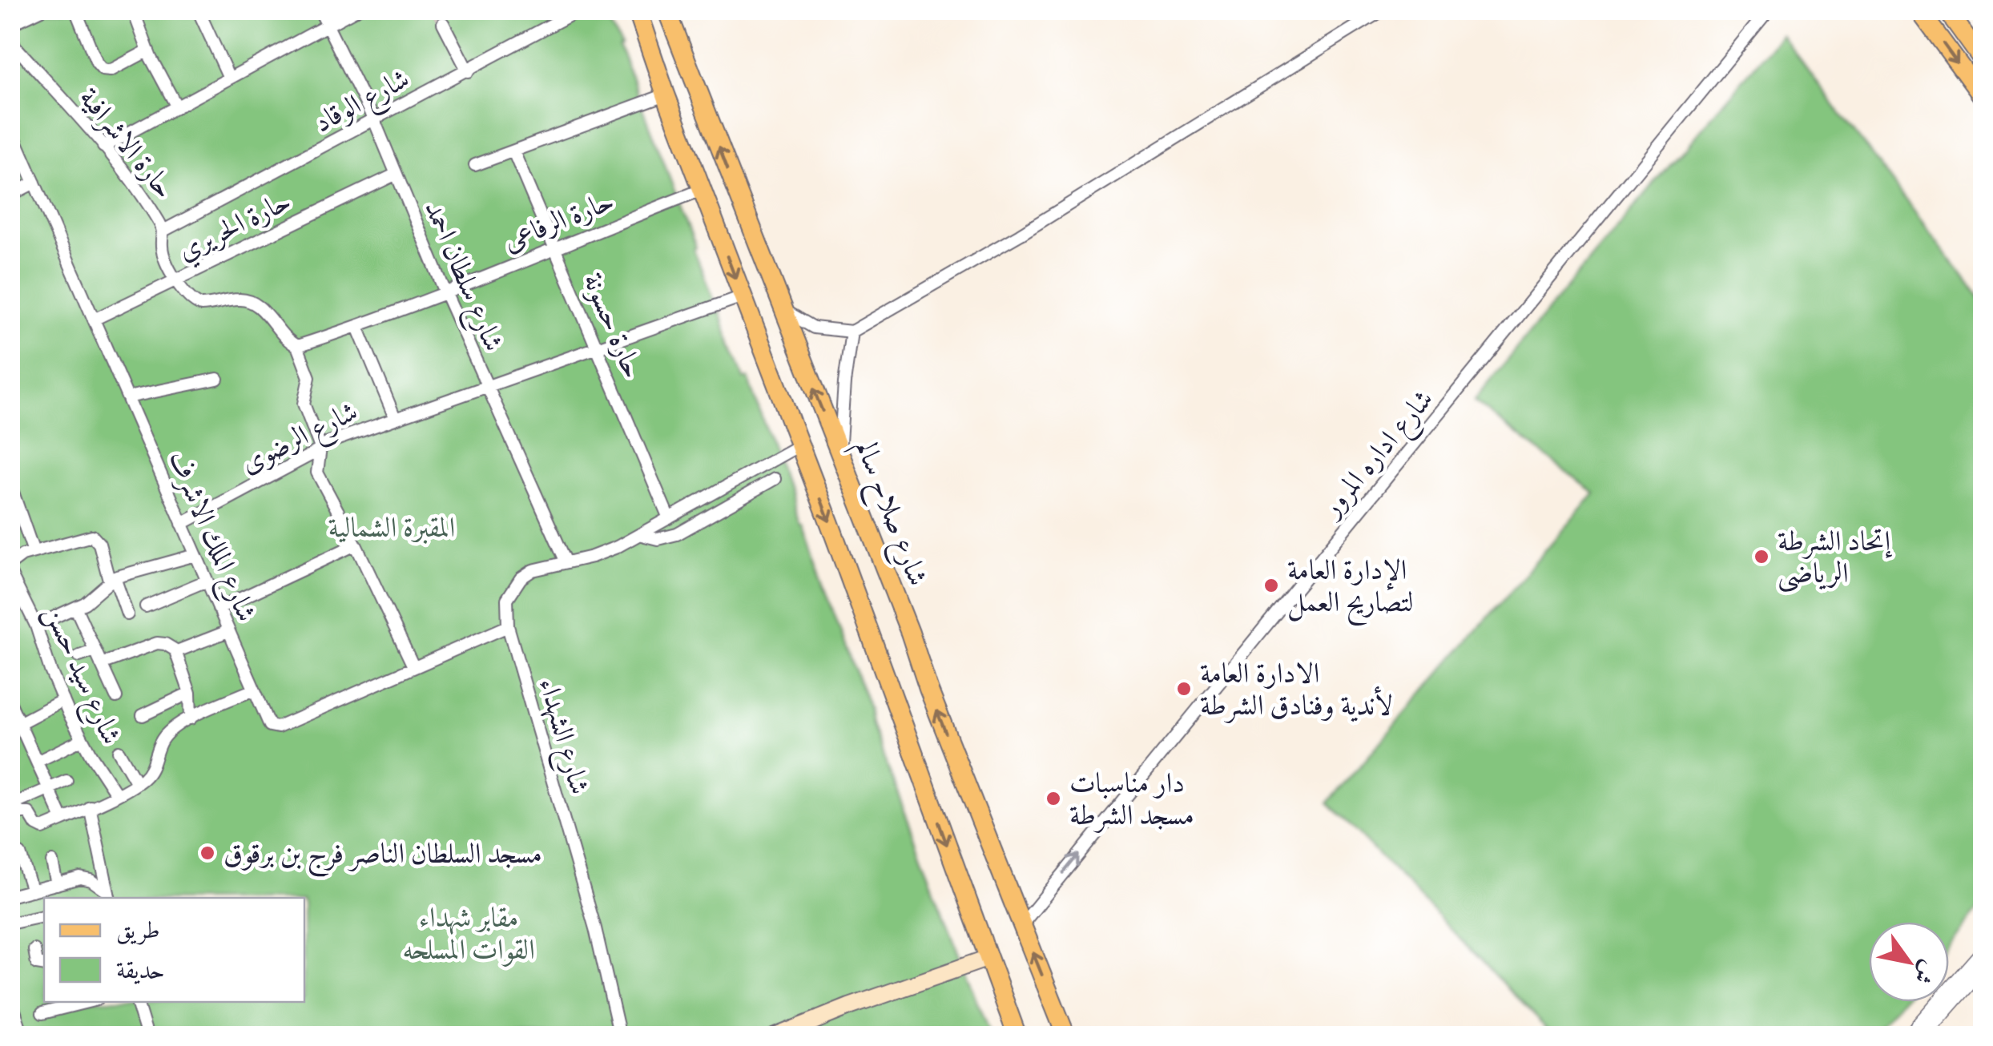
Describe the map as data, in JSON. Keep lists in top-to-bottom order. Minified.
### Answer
{"streets":{"main road":["شارع صلاح سالم"],"street":["شارع الوقاد","حارة الاشرافية","حارة الرفاعى","حارة الحريري","شارع سلطان احمد","حارة حسونة","شارع الرضوى","شارع اداره المرور","شارع الملك الاشرف","شارع سيد حسن","شارع الشهداء"]},"crossings":[["شارع الوقاد","حارة الاشرافية"],["شارع الوقاد","شارع سلطان احمد"],["حارة الاشرافية","حارة الرفاعى"],["حارة الاشرافية","حارة الحريري"],["حارة الرفاعى","شارع سلطان احمد"],["حارة الرفاعى","حارة حسونة"],["حارة الحريري","شارع سلطان احمد"],["حارة الحريري","شارع الملك الاشرف"],["شارع سلطان احمد","شارع الرضوى"],["شارع سلطان احمد","شارع الشهداء"],["حارة حسونة","شارع الرضوى"],["حارة حسونة","شارع الشهداء"],["شارع الرضوى","شارع الملك الاشرف"],["شارع اداره المرور","شارع صلاح سالم"],["شارع الملك الاشرف","شارع الشهداء"]],"one_way":["شارع اداره المرور"],"parks":["المقبرة الشمالية","مقابر شهداء القوات المسلحه"],"places":["إتحاد الشرطة الرياضى","الإدارة العامة لتصاريح العمل","الادارة العامة لأندية وفنادق الشرطة","دار مناسبات مسجد الشرطة","مسجد السلطان الناصر فرج بن برقوق"],"legend":["طريق","حديقة"],"north":"bottom right"}
